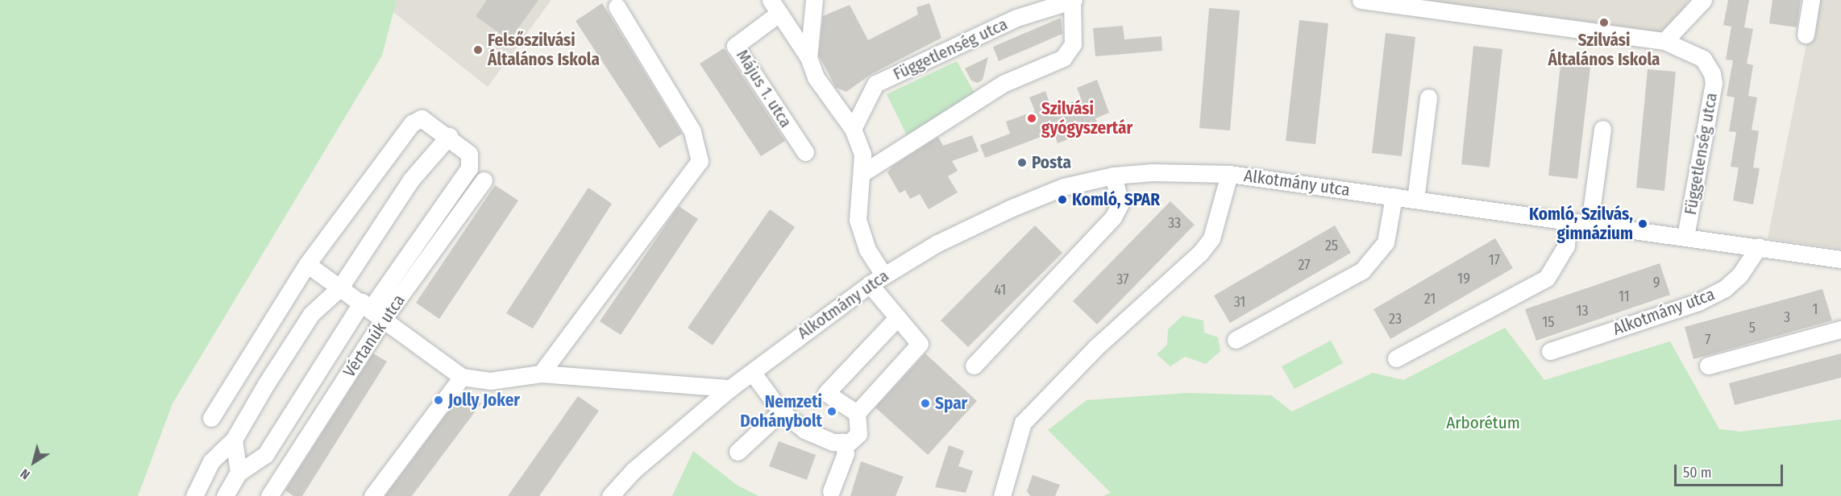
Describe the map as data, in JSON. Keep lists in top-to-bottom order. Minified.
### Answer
{"streets":{"street":["Függetlenség utca","Május 1. utca","Alkotmány utca","Vértanúk utca"]},"crossings":[["Függetlenség utca","Alkotmány utca"]],"parks":["Arborétum"],"places":["Szilvási Általános Iskola","Felsőszilvási Általános Iskola","Szilvási gyógyszertár","Posta","Komló, SPAR","Komló, Szilvás, gimnázium","Jolly Joker","Spar","Nemzeti Dohánybolt"],"house_numbers":["33","25","17","27","19","37","9","41","11","21","31","1","13","3","23","15","5","7"],"scale_bar":"50 m","north":"bottom left"}
